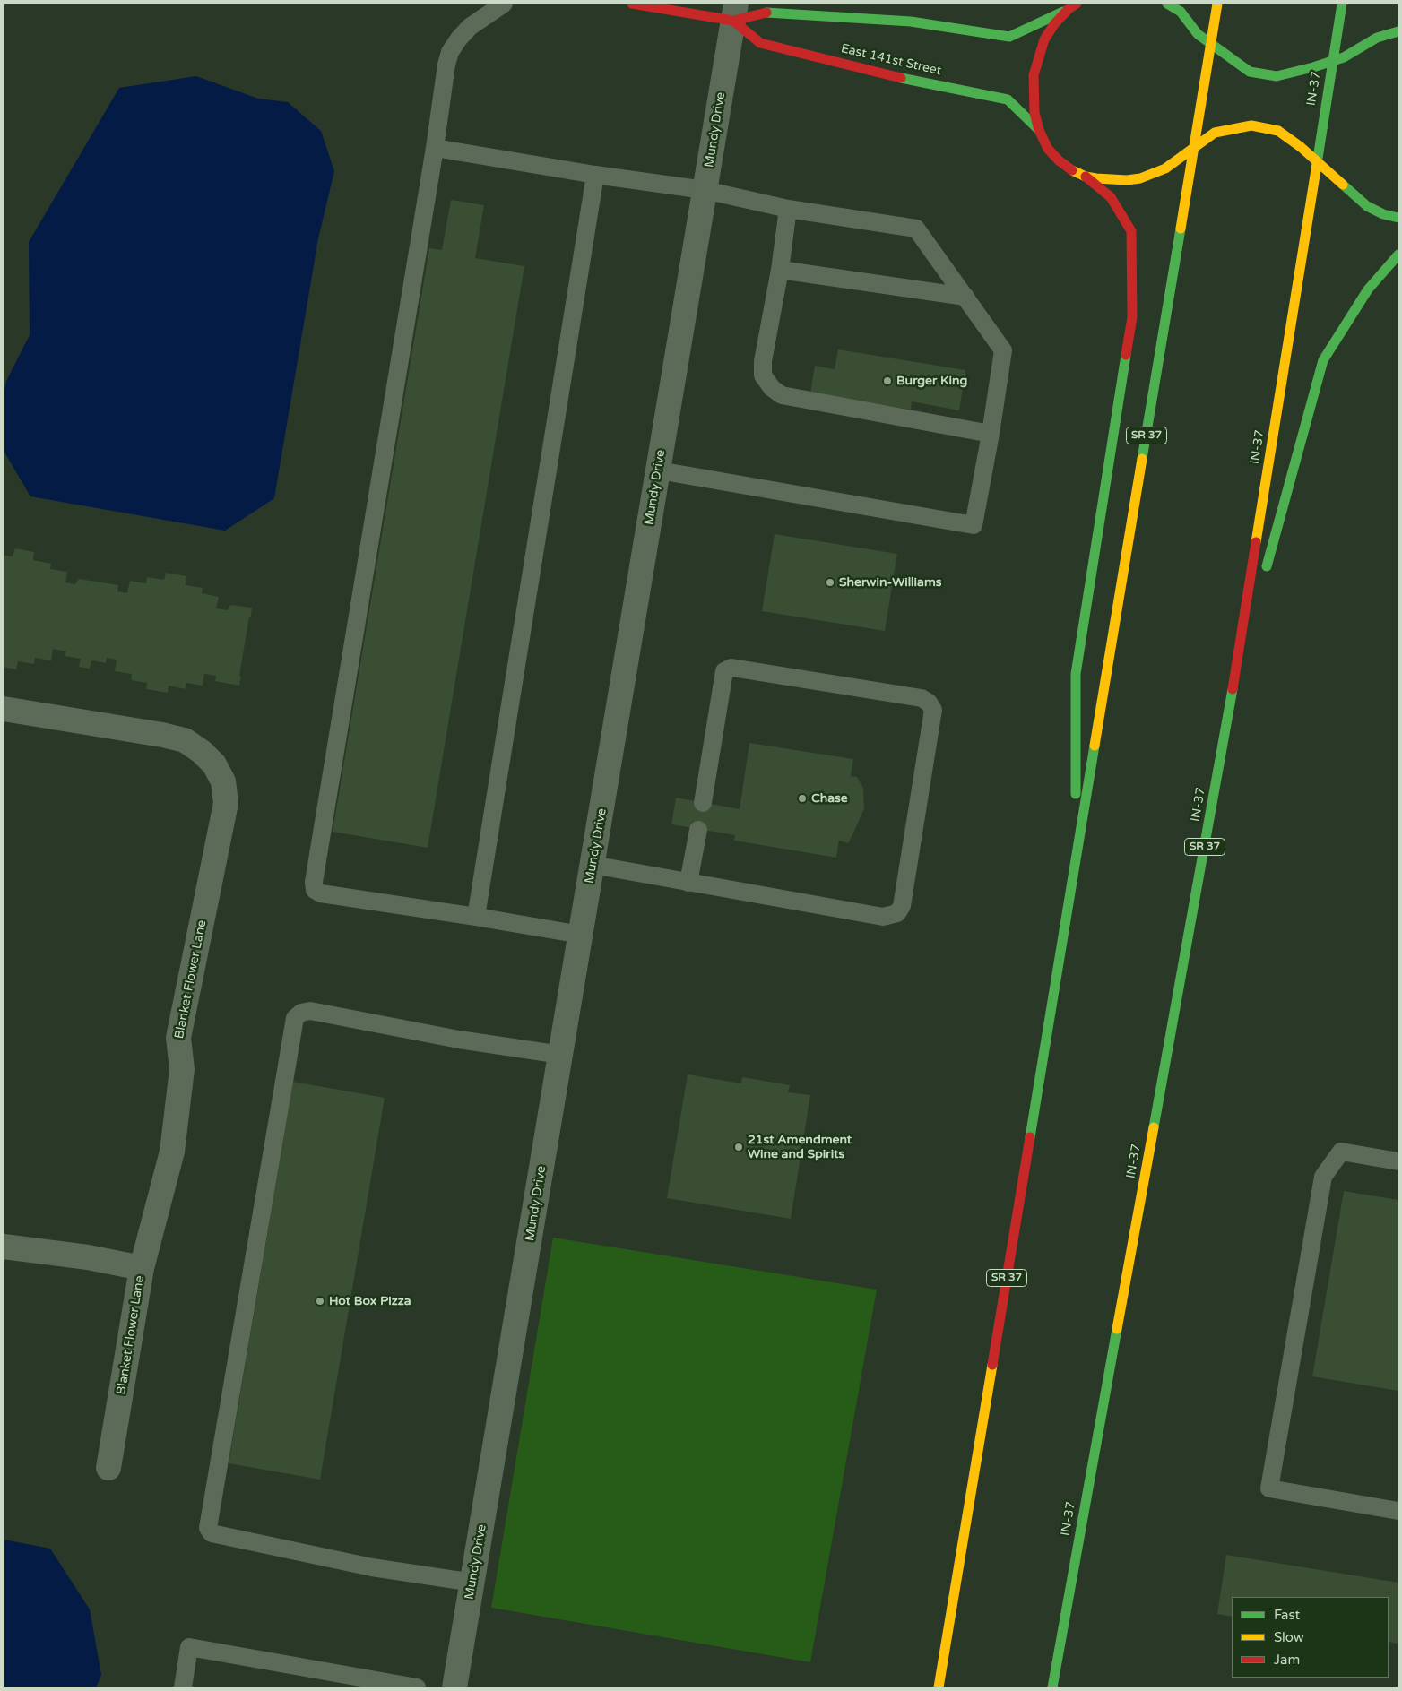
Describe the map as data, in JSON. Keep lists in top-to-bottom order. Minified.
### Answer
{"streets":{"main road":["East 141st Street","IN-37","SR 37"],"street":["Mundy Drive","Blanket Flower Lane"]},"crossings":[["East 141st Street","Mundy Drive"]],"places":["Burger King","Sherwin-Williams","Chase","21st Amendment Wine and Spirits","Hot Box Pizza"],"legend":["Fast","Slow","Jam"]}
